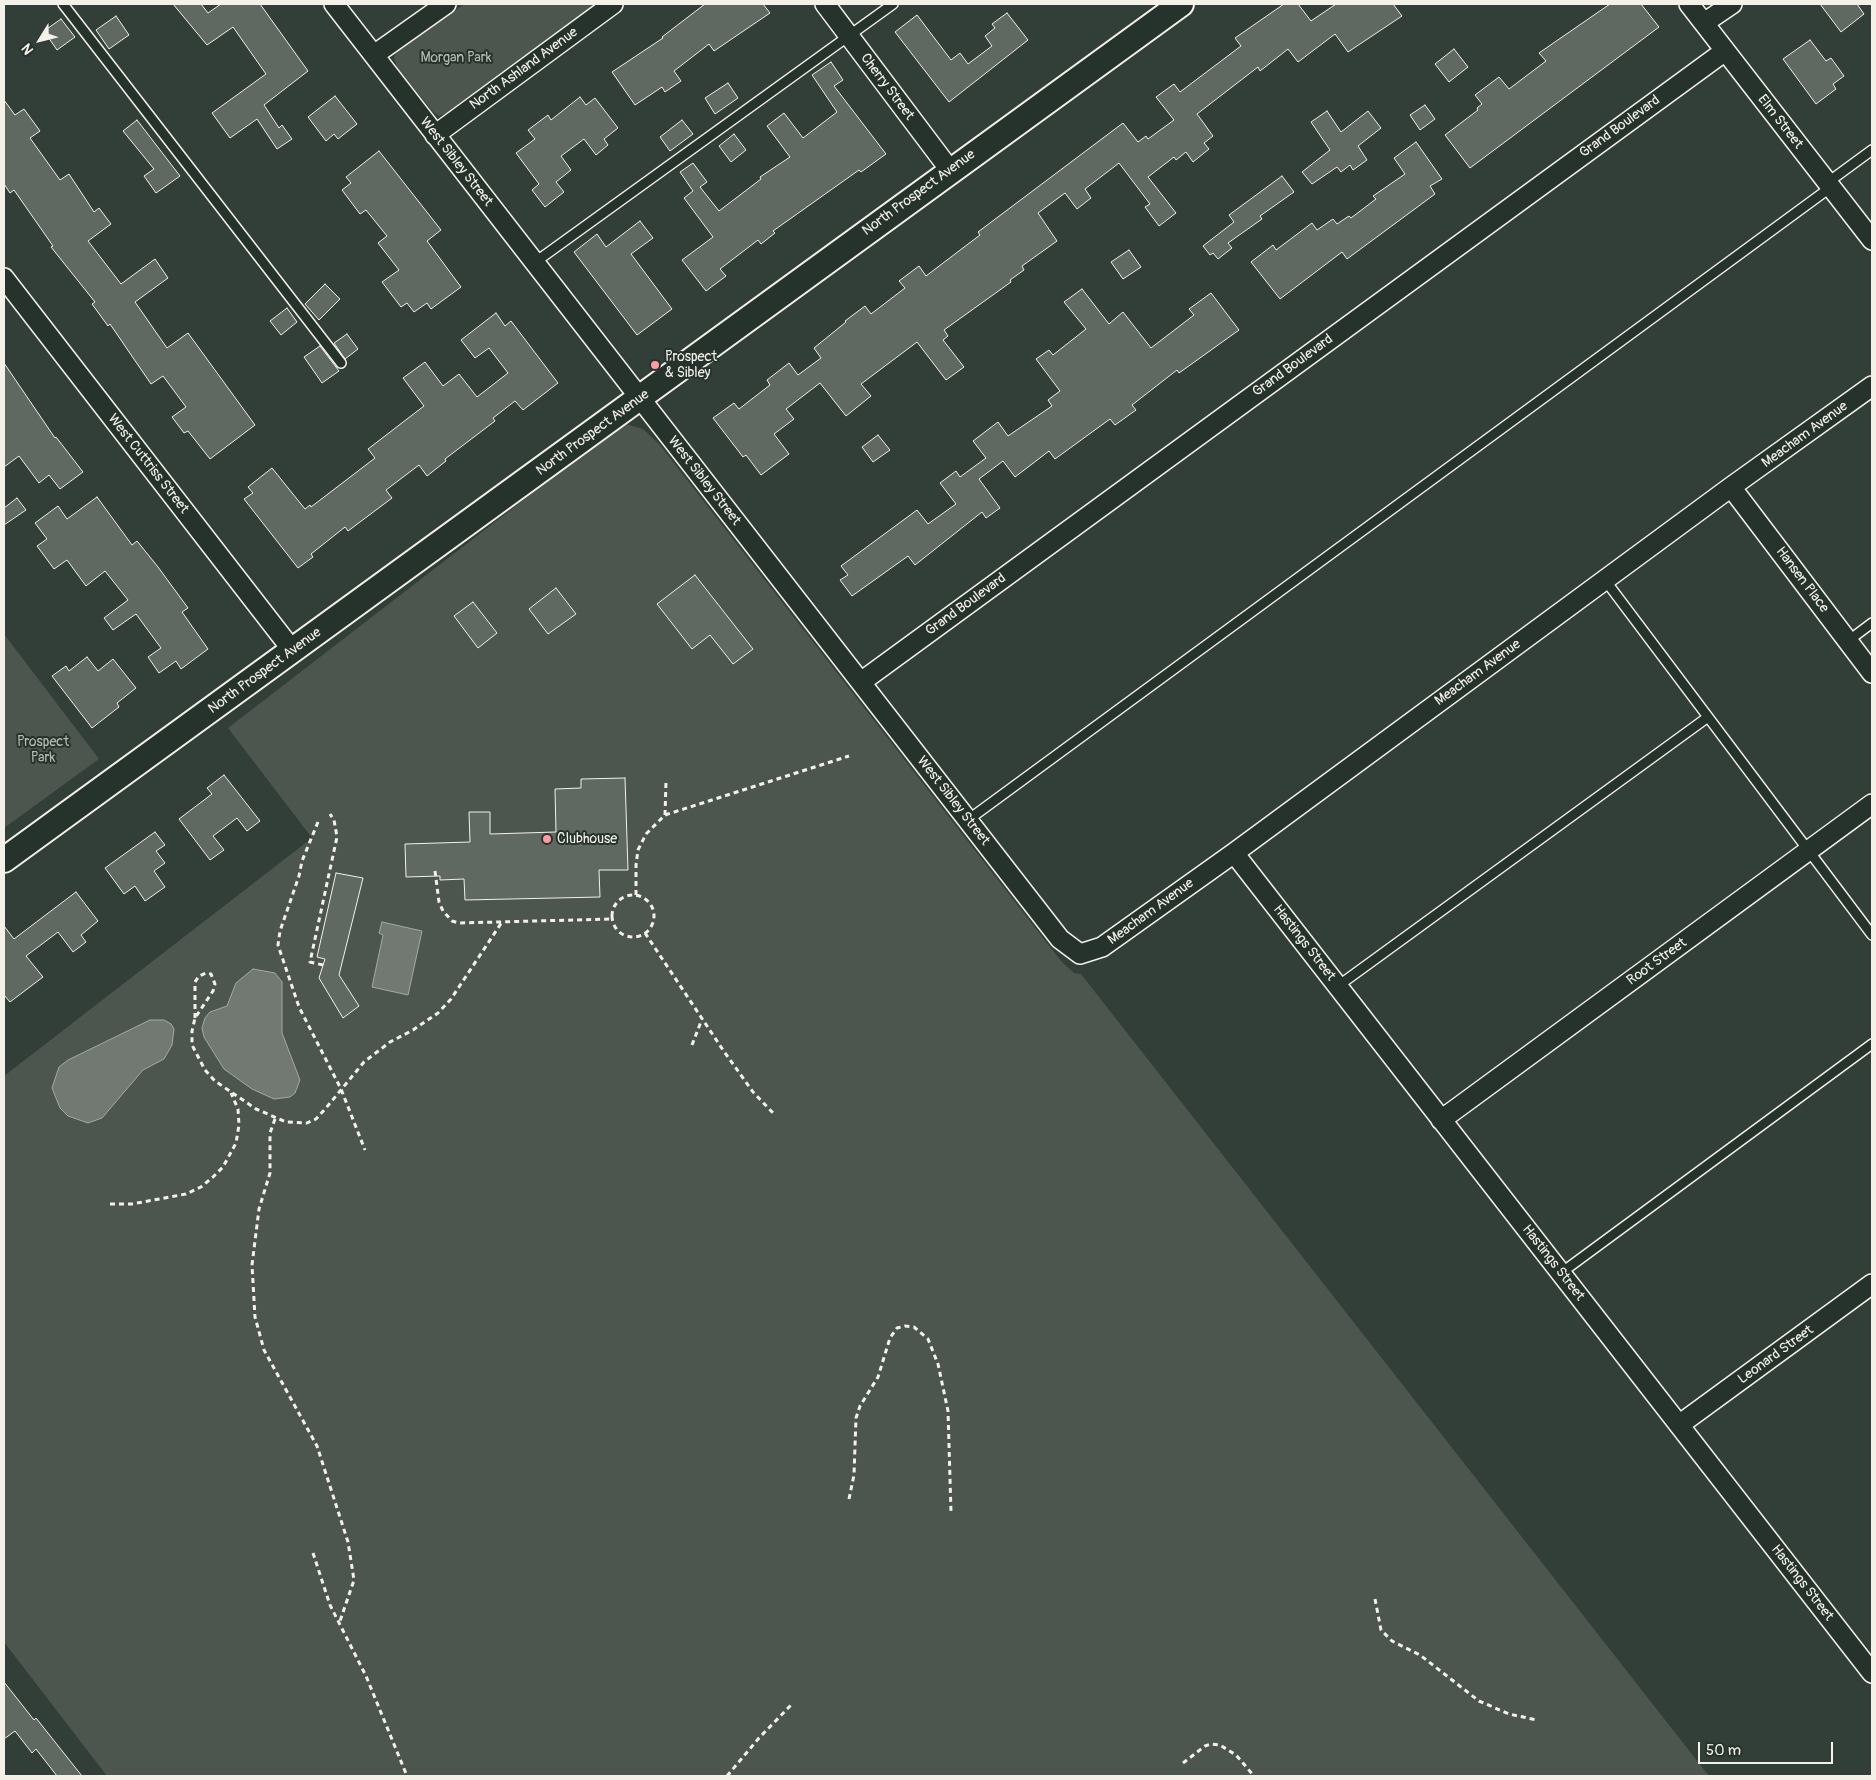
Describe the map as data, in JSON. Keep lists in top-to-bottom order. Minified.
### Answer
{"streets":{"street":["North Ashland Avenue","Cherry Street","Elm Street","Grand Boulevard","West Sibley Street","North Prospect Avenue","Meacham Avenue","West Cuttriss Street","Hansen Place","Hastings Street","Root Street","Leonard Street"]},"crossings":[["North Ashland Avenue","West Sibley Street"],["Cherry Street","North Prospect Avenue"],["Elm Street","Grand Boulevard"],["Grand Boulevard","West Sibley Street"],["West Sibley Street","North Prospect Avenue"],["West Sibley Street","Meacham Avenue"],["North Prospect Avenue","West Cuttriss Street"],["Meacham Avenue","Hansen Place"],["Meacham Avenue","Hastings Street"],["Hastings Street","Root Street"],["Hastings Street","Leonard Street"]],"parks":["Morgan Park","Prospect Park"],"places":["Prospect & Sibley","Clubhouse"],"scale_bar":"50 m","north":"bottom left"}
